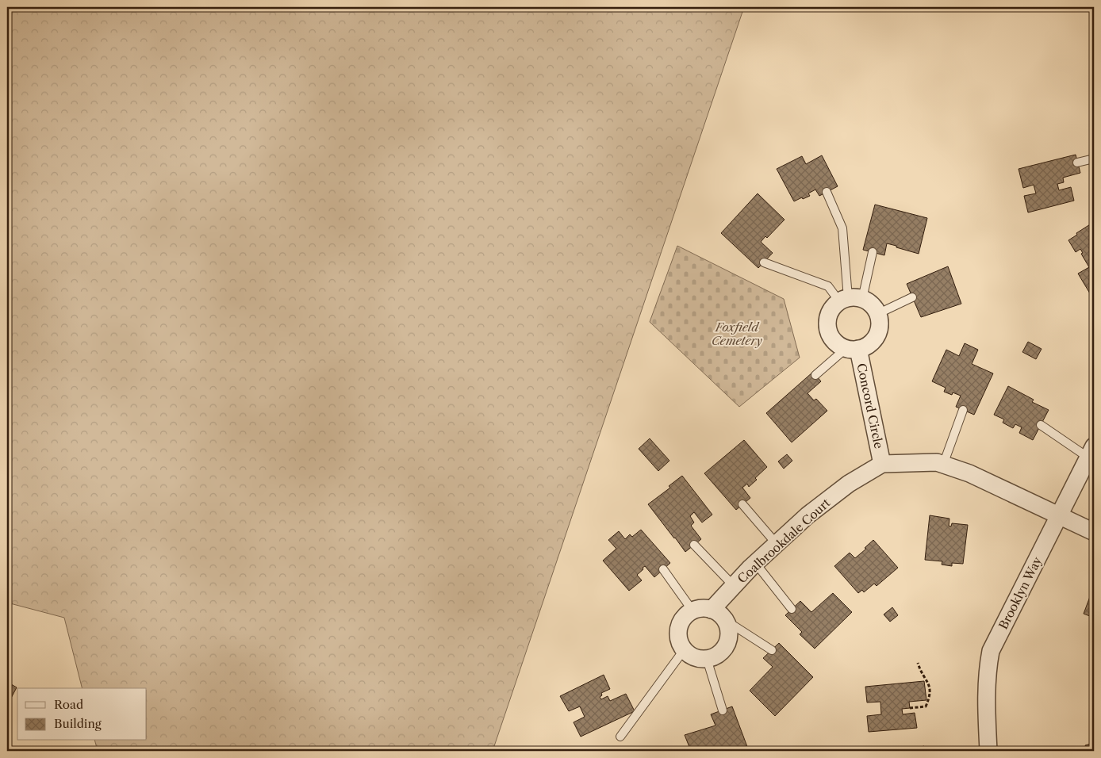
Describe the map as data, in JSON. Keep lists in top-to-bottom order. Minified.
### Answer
{"streets":{"street":["Concord Circle","Coalbrookdale Court","Brooklyn Way"]},"crossings":[["Concord Circle","Coalbrookdale Court"]],"parks":["Foxfield Cemetery"],"legend":["Road","Building"]}
